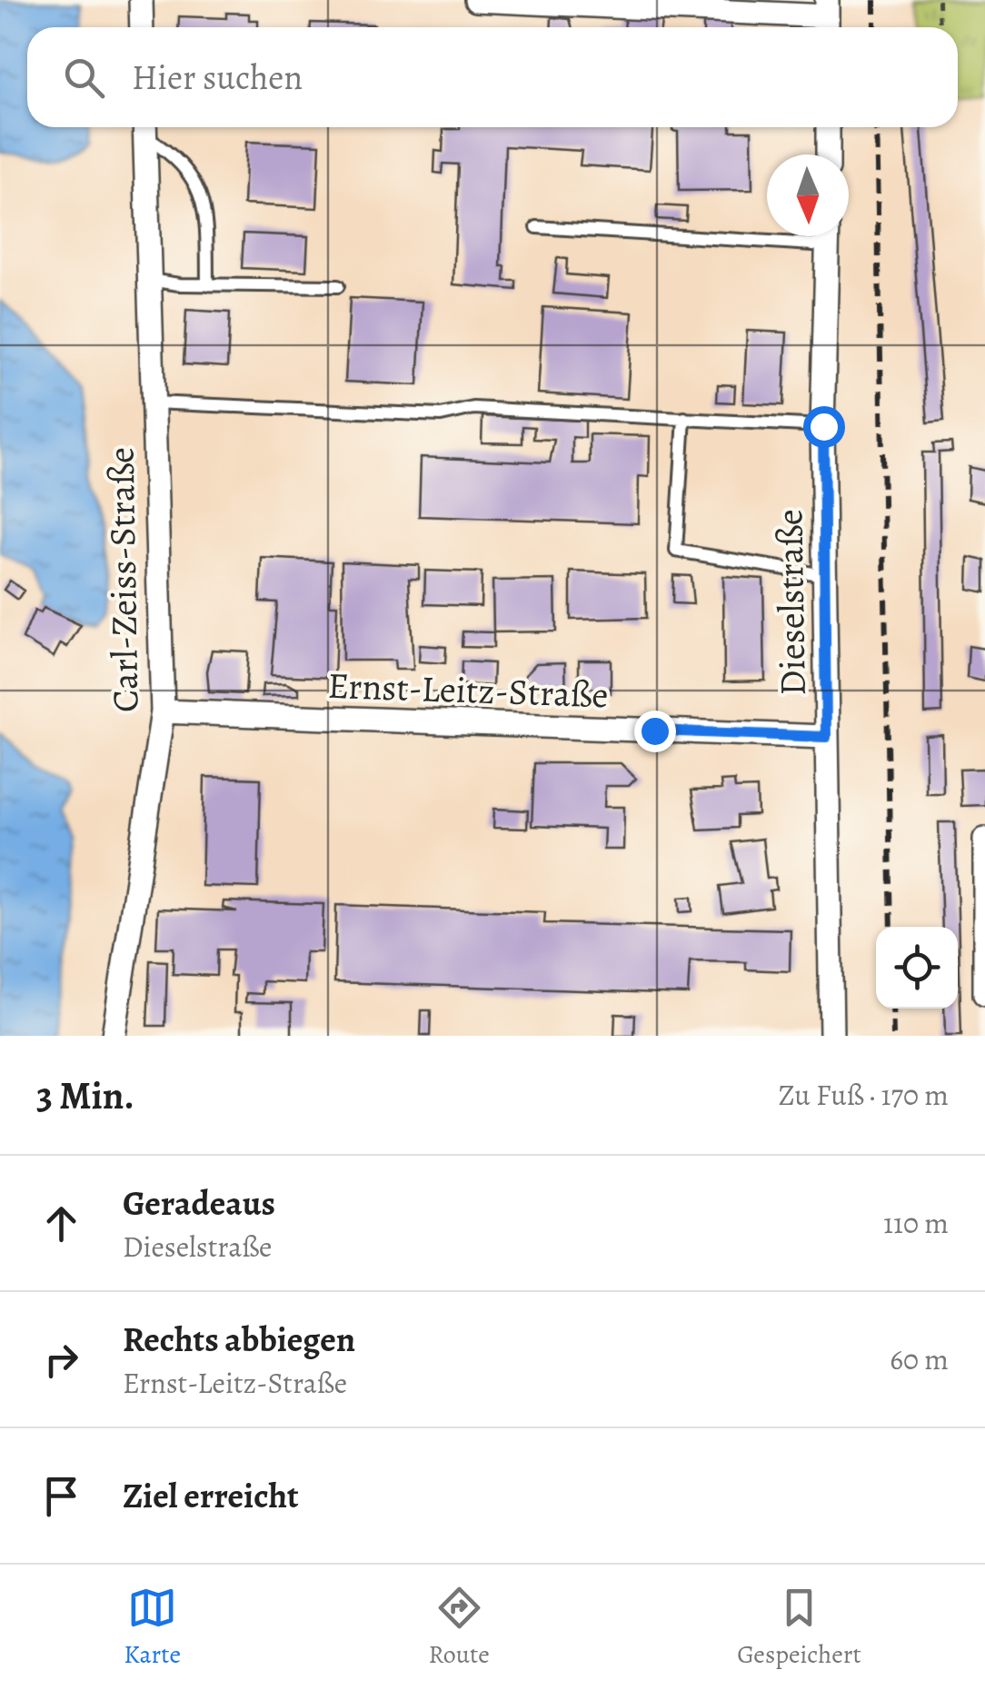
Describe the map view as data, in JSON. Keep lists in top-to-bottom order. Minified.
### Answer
{"streets":{"street":["Carl-Zeiss-Straße","Dieselstraße","Ernst-Leitz-Straße"]},"crossings":[["Carl-Zeiss-Straße","Ernst-Leitz-Straße"],["Dieselstraße","Ernst-Leitz-Straße"]],"north":"bottom","page":{"search":"Hier suchen","heading":["3 Min.","Zu Fuß · 170 m"],"list":[["Geradeaus","Dieselstraße","110 m"],["Rechts abbiegen","Ernst-Leitz-Straße","60 m"],"Ziel erreicht"],"nav":["Karte","Route","Gespeichert"]}}
